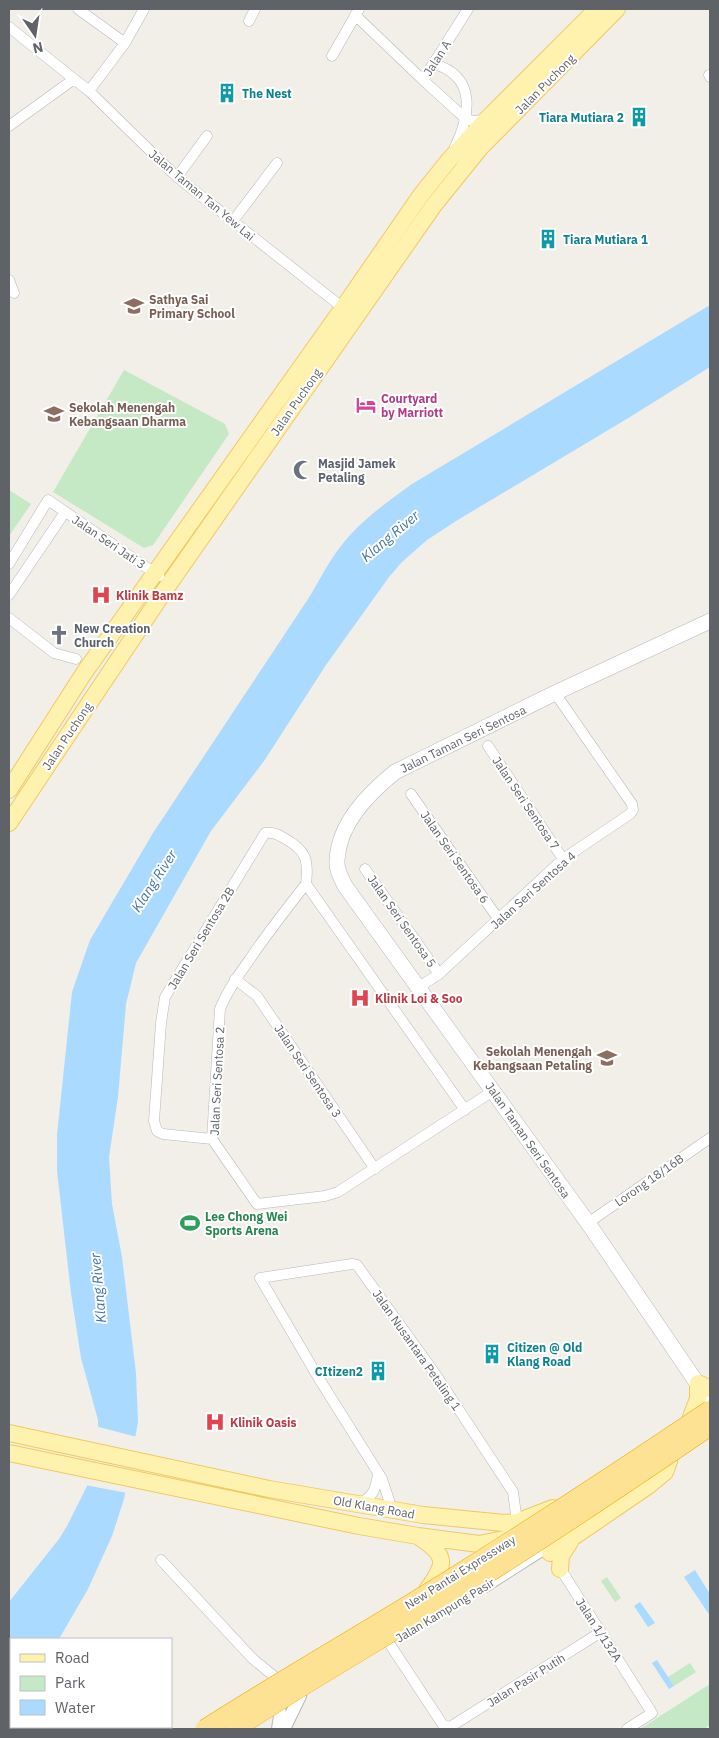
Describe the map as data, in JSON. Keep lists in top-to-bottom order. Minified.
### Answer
{"streets":{"highway":["New Pantai Expressway"],"main road":["Jalan Puchong","Jalan Taman Seri Sentosa","Old Klang Road"],"street":["Jalan A","Jalan Taman Tan Yew Lai","Jalan Seri Jati 3","Jalan Seri Sentosa 7","Jalan Seri Sentosa 6","Jalan Seri Sentosa 4","Jalan Seri Sentosa 5","Jalan Seri Sentosa 2B","Jalan Seri Sentosa 3","Jalan Seri Sentosa 2","Lorong 18/16B","Jalan Nusantara Petaling 1","Jalan Kampung Pasir","Jalan 1/132A","Jalan Pasir Putih"]},"crossings":[["Jalan Puchong","Jalan Taman Tan Yew Lai"],["Jalan Puchong","Jalan Seri Jati 3"],["Jalan Taman Seri Sentosa","Jalan Seri Sentosa 4"],["Jalan Taman Seri Sentosa","Jalan Seri Sentosa 2"],["Jalan Taman Seri Sentosa","Lorong 18/16B"],["Jalan Taman Seri Sentosa","Old Klang Road"],["Jalan Seri Sentosa 7","Jalan Seri Sentosa 4"],["Jalan Seri Sentosa 6","Jalan Seri Sentosa 4"],["Jalan Seri Sentosa 4","Jalan Seri Sentosa 5"],["Jalan Seri Sentosa 2B","Jalan Seri Sentosa 2"],["Jalan Seri Sentosa 3","Jalan Seri Sentosa 2"],["Jalan Nusantara Petaling 1","Old Klang Road"],["Old Klang Road","Jalan Kampung Pasir"],["Jalan Kampung Pasir","Jalan 1/132A"],["Jalan Kampung Pasir","Jalan Pasir Putih"],["Jalan 1/132A","Jalan Pasir Putih"]],"water":["Klang River"],"places":{"building":["The Nest","Tiara Mutiara 2","Tiara Mutiara 1","Citizen @ Old Klang Road","CItizen2"],"school or university":["Sathya Sai Primary School","Sekolah Menengah Kebangsaan Dharma","Sekolah Menengah Kebangsaan Petaling"],"hotel":["Courtyard by Marriott"],"mosque":["Masjid Jamek Petaling"],"hospital":["Klinik Bamz","Klinik Loi & Soo","Klinik Oasis"],"church":["New Creation Church"],"sports":["Lee Chong Wei Sports Arena"]},"legend":["Road","Park","Water"],"north":"bottom"}
